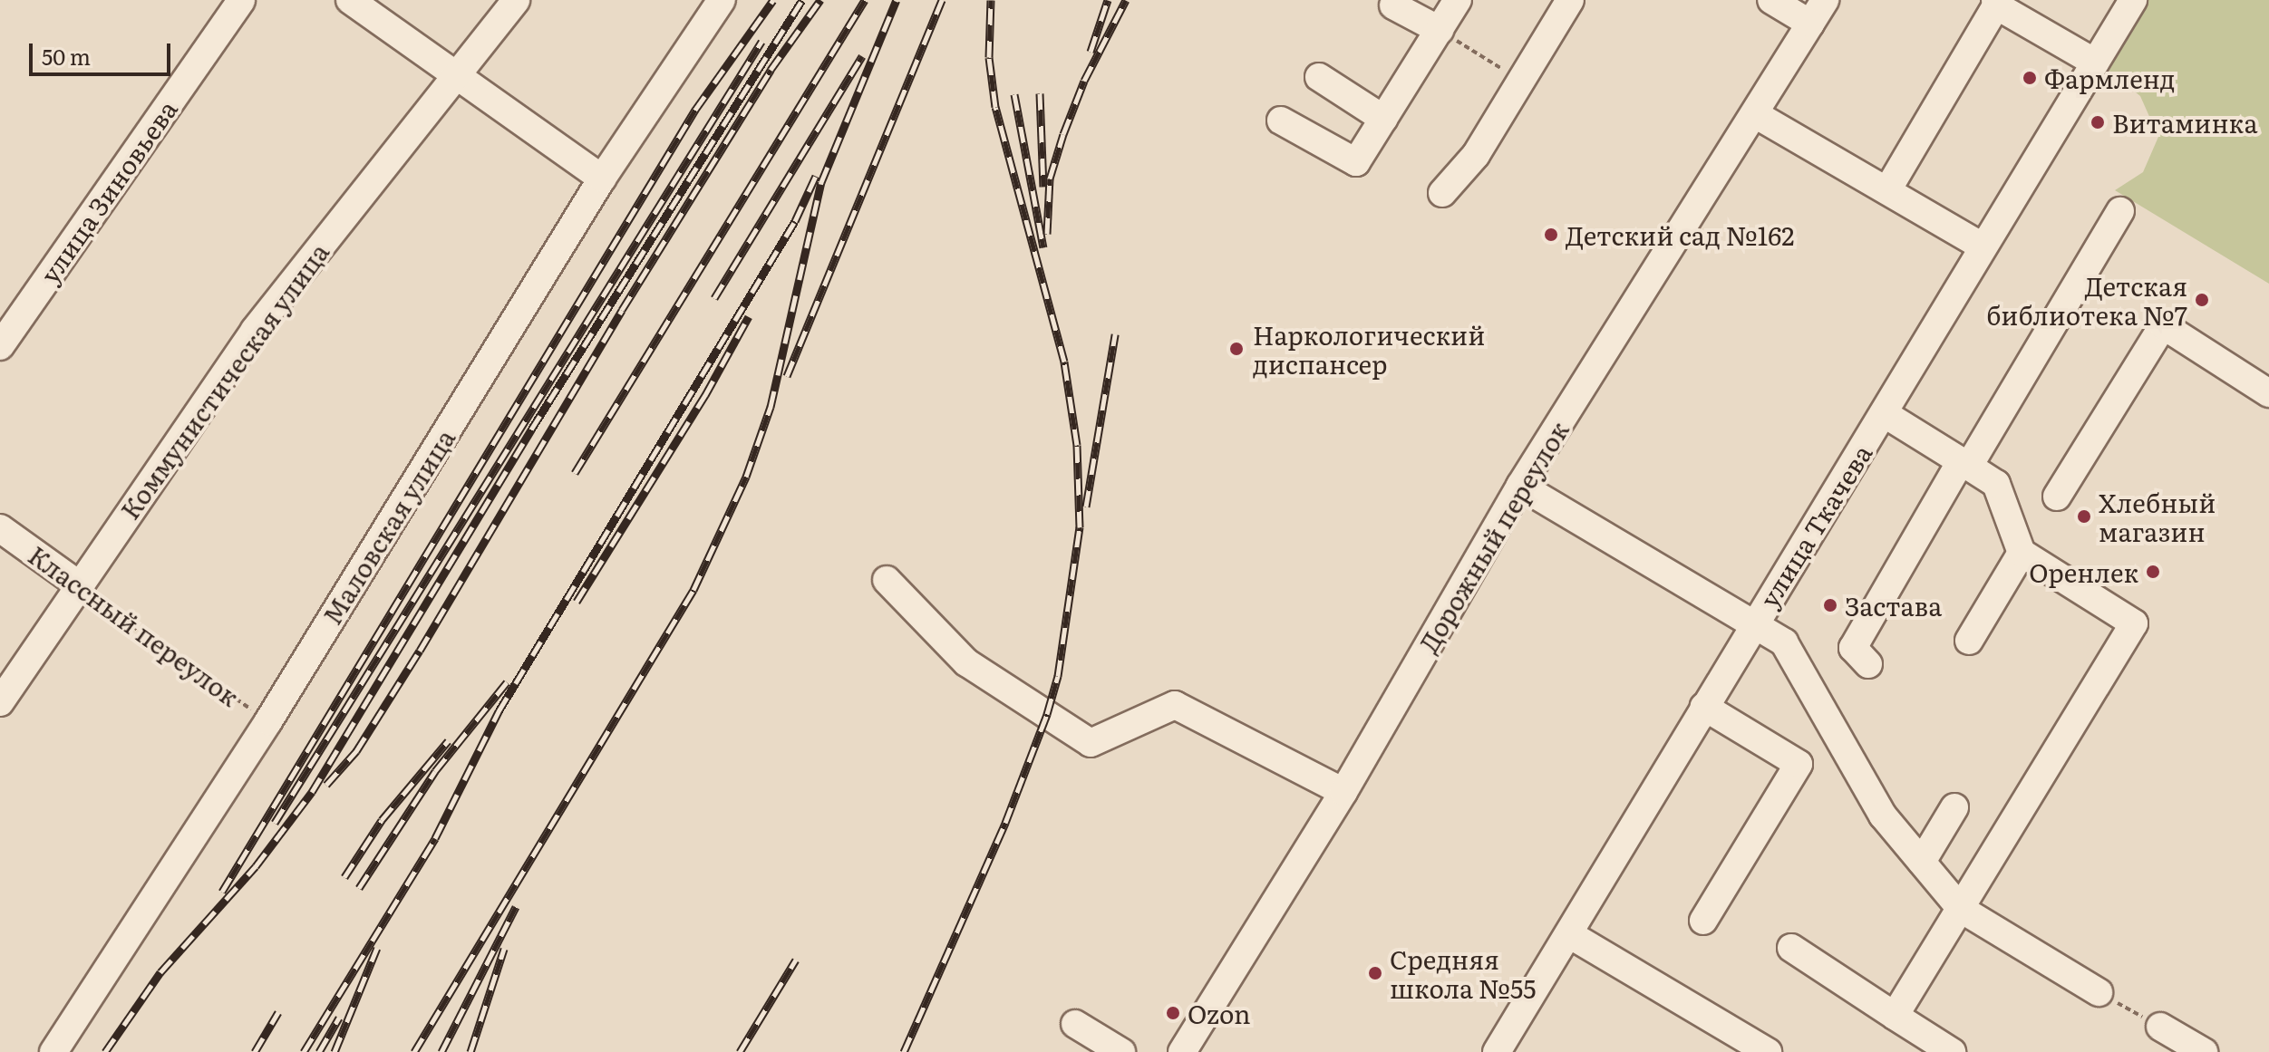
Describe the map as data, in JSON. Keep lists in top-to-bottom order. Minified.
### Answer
{"streets":{"street":["улица Зиновьева","Коммунистическая улица","улица Ткачева","Маловская улица","Дорожный переулок","Классный переулок"]},"crossings":[["Коммунистическая улица","Классный переулок"],["Маловская улица","Классный переулок"]],"places":["Фармленд","Витаминка","Детский сад №162","Детская библиотека №7","Наркологический диспансер","Хлебный магазин","Оренлек","Застава","Средняя школа №55","Ozon"],"scale_bar":"50 m"}
